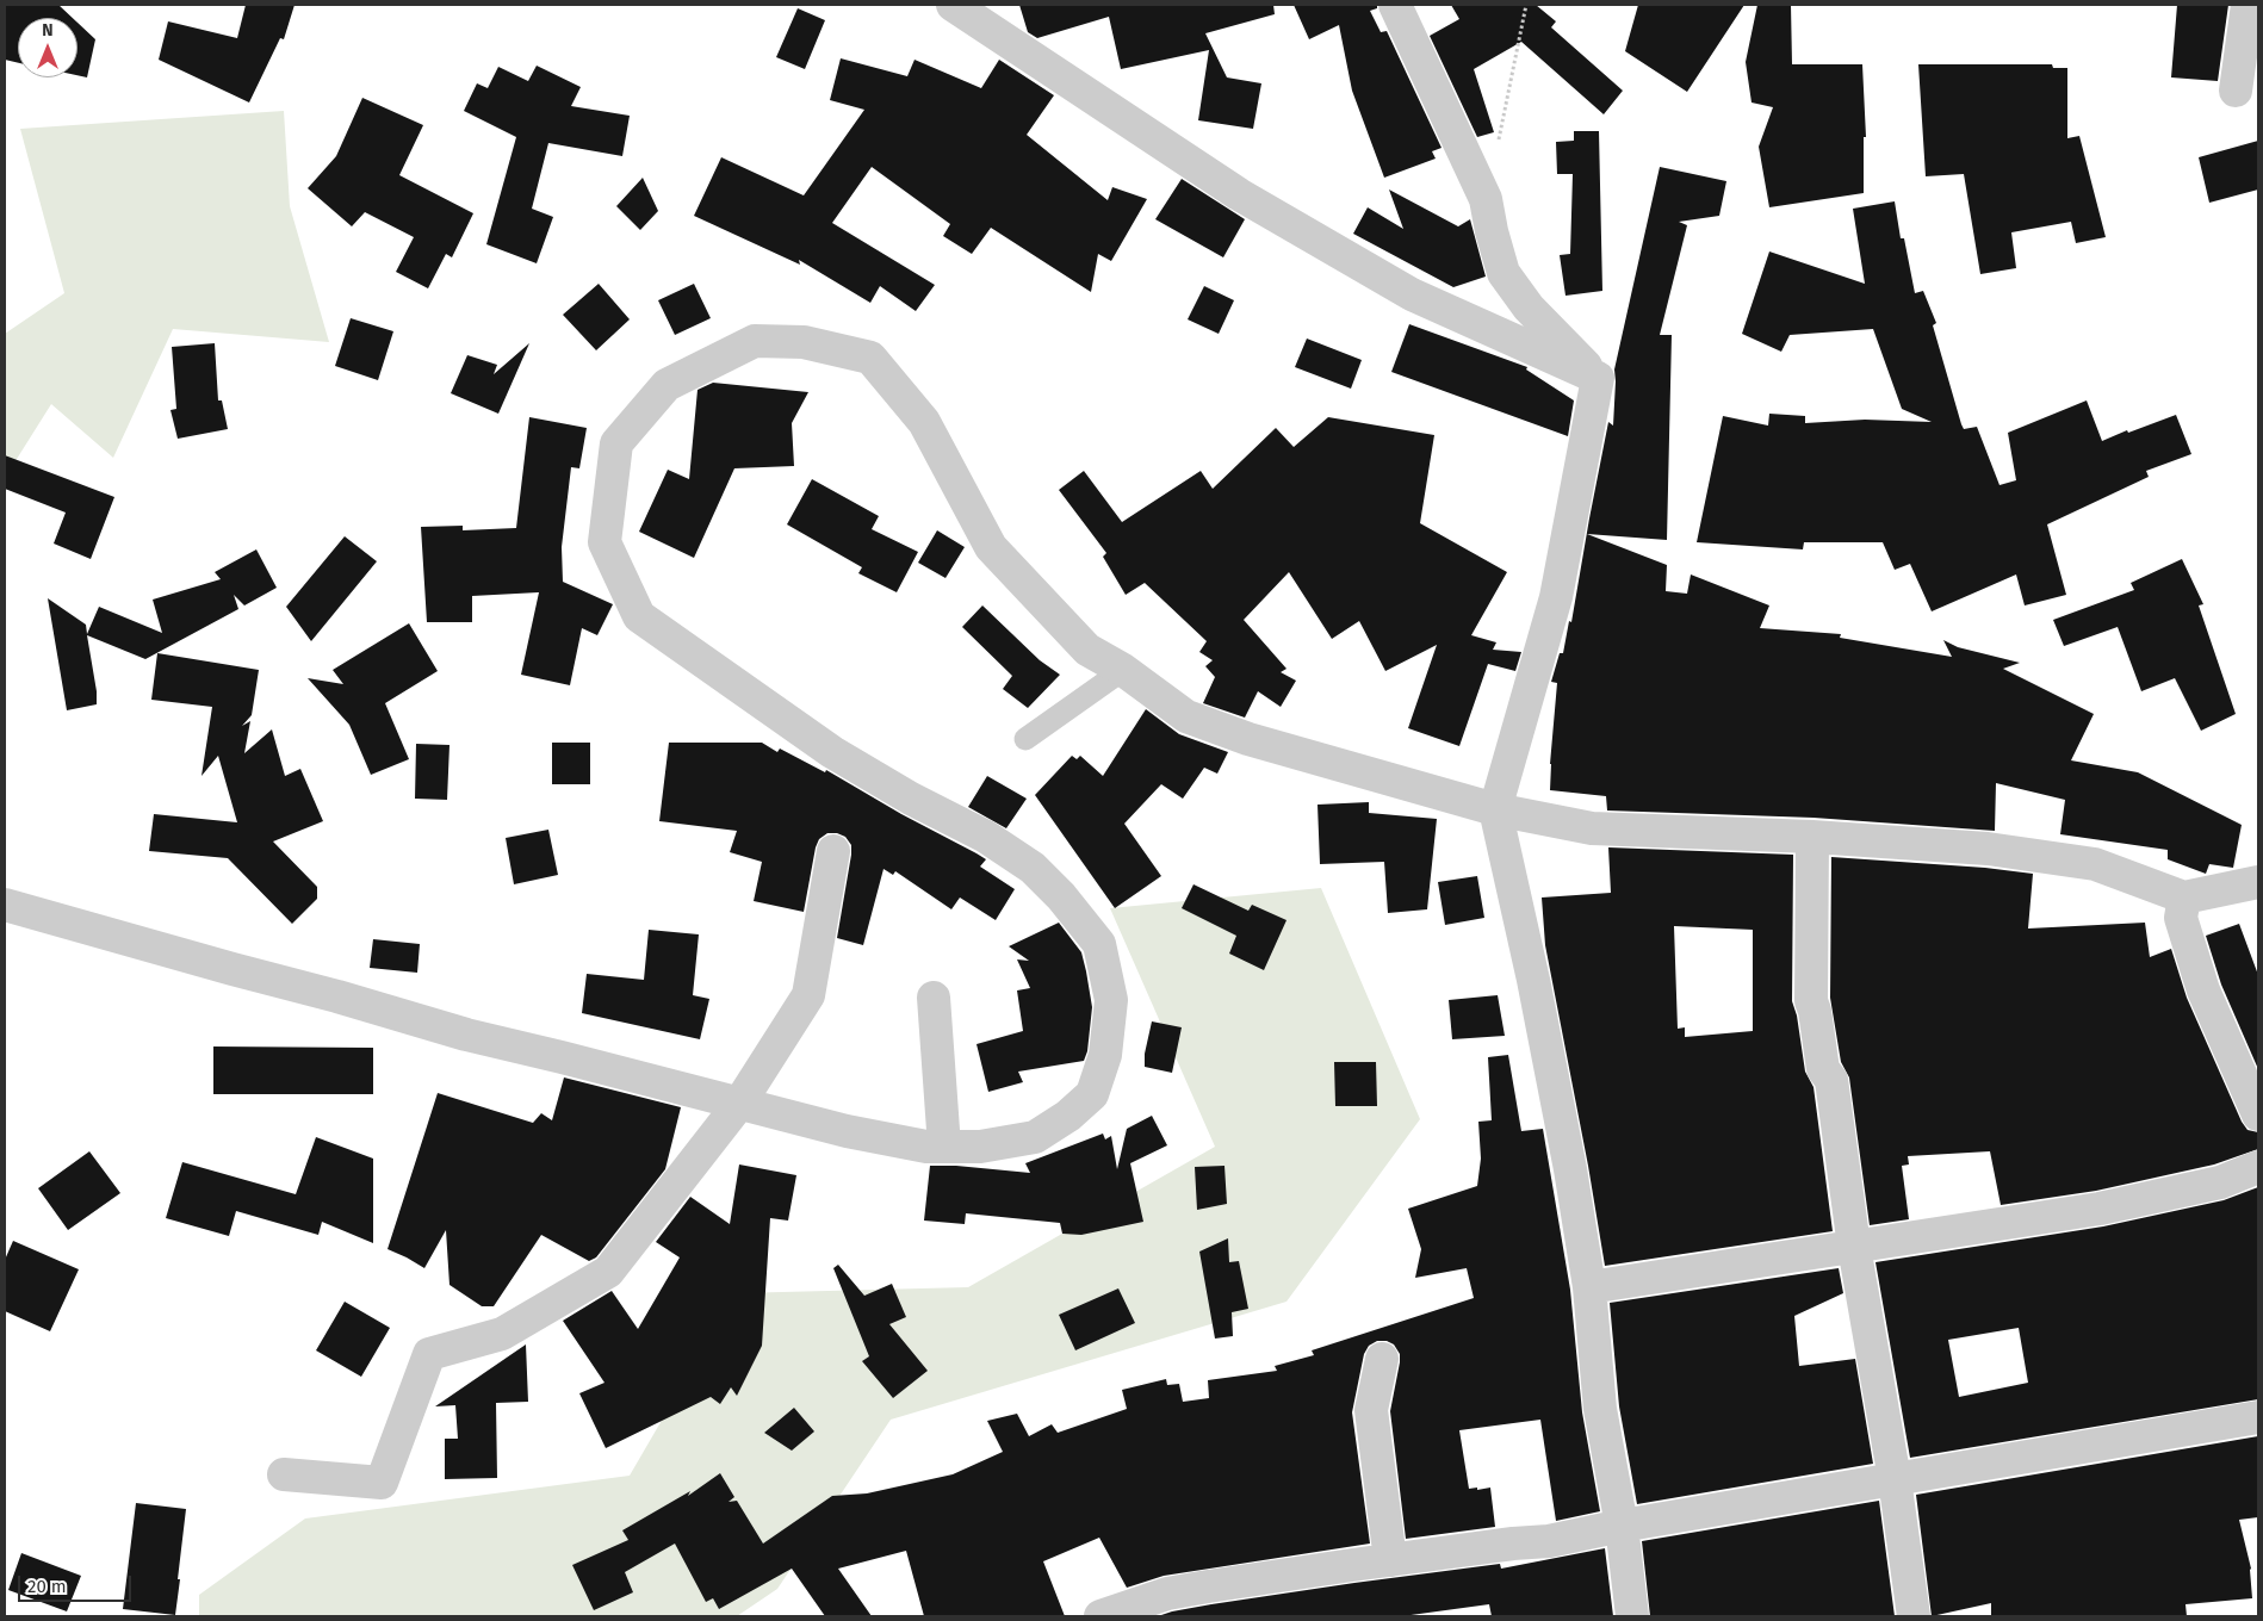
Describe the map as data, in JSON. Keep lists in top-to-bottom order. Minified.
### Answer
{"scale_bar":"20 m","north":"top"}
